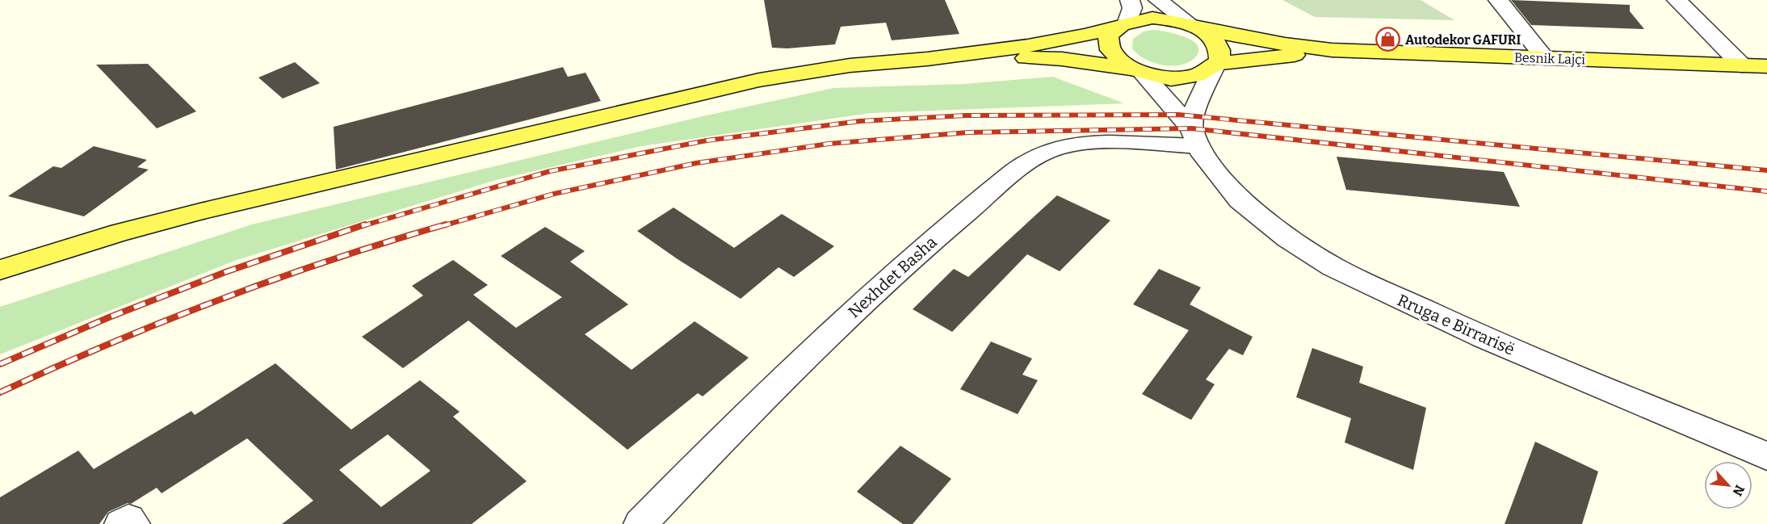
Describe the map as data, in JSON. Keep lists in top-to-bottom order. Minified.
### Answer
{"streets":{"main road":["Besnik Lajçi"],"street":["Nexhdet Basha","Rruga e Birrarisë"]},"crossings":[["Besnik Lajçi","Rruga e Birrarisë"],["Nexhdet Basha","Rruga e Birrarisë"]],"places":{"shop":["Autodekor GAFURI"]},"north":"bottom right"}
